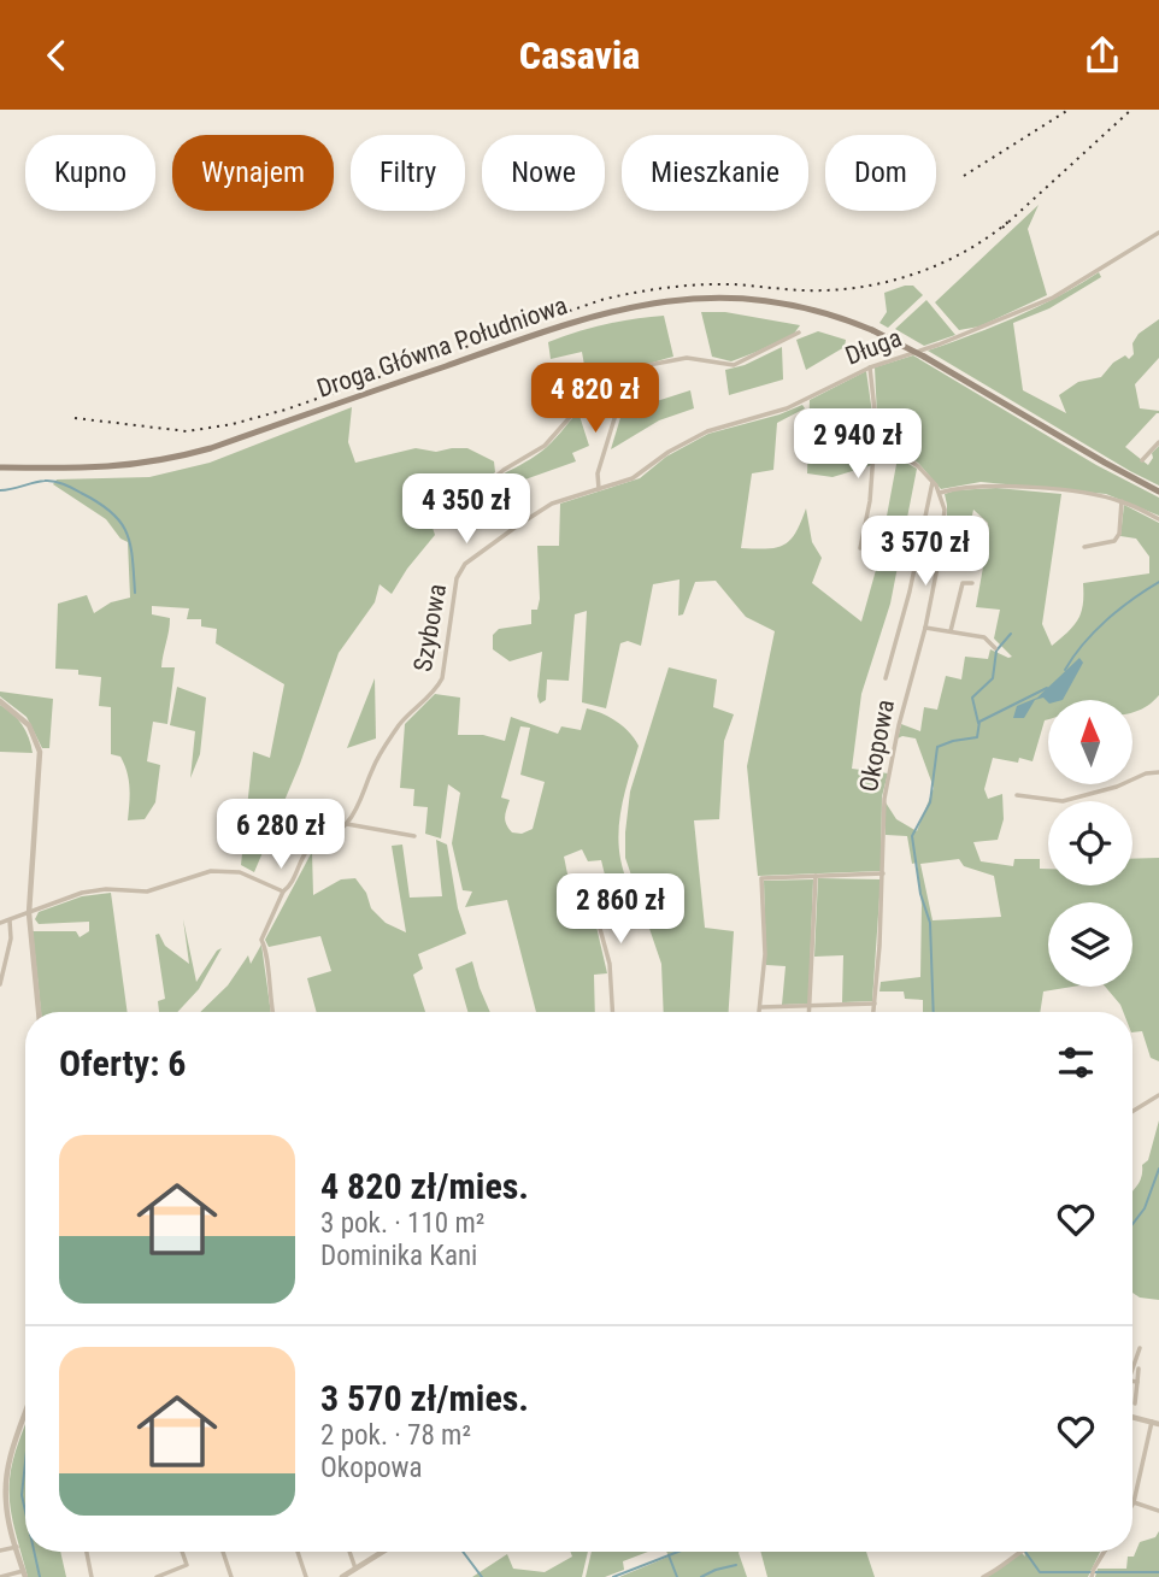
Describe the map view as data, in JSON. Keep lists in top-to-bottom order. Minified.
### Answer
{"streets":{"main road":["Droga Główna Południowa"],"street":["Długa","Szybowa","Okopowa"]},"crossings":[["Długa","Szybowa"]],"north":"top","page":{"header":"Casavia","chip":["Kupno","Wynajem","Filtry","Nowe","Mieszkanie","Dom"],"price":["4 820 zł","2 940 zł","4 350 zł","3 570 zł","6 280 zł","2 860 zł"],"heading":"Oferty: 6","list":[{"name":"4 820 zł/mies.","note":"3 pok. · 110 m² · Dominika Kani"},{"name":"3 570 zł/mies.","note":"2 pok. · 78 m² · Okopowa"}]}}
